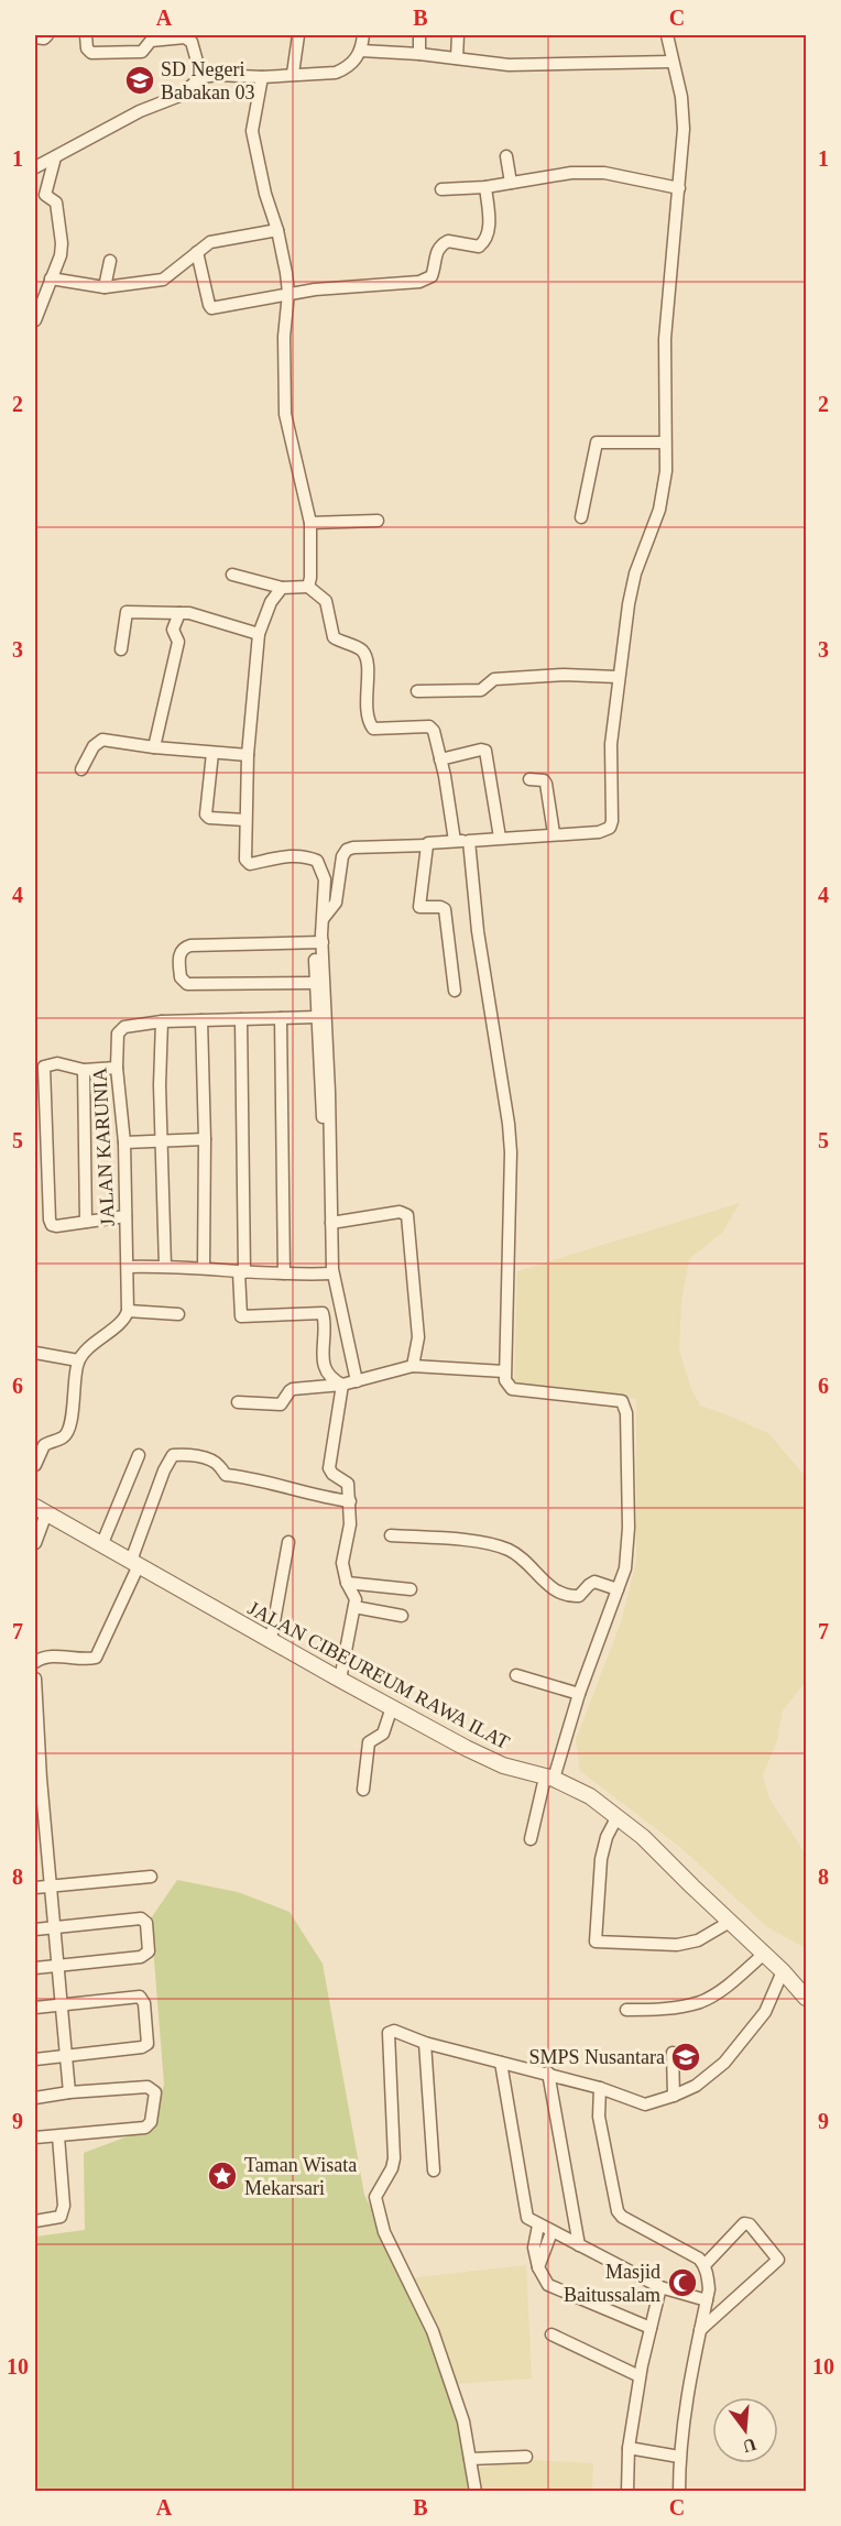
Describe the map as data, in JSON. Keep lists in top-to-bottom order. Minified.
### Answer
{"streets":{"street":["JALAN KARUNIA","JALAN CIBEUREUM RAWA ILAT"]},"places":{"school or university":["SD Negeri Babakan 03","SMPS Nusantara"],"place":["Taman Wisata Mekarsari"],"mosque":["Masjid Baitussalam"]},"north":"bottom","grid":{"columns":["A","B","C"],"rows":["1","2","3","4","5","6","7","8","9","10"]}}
